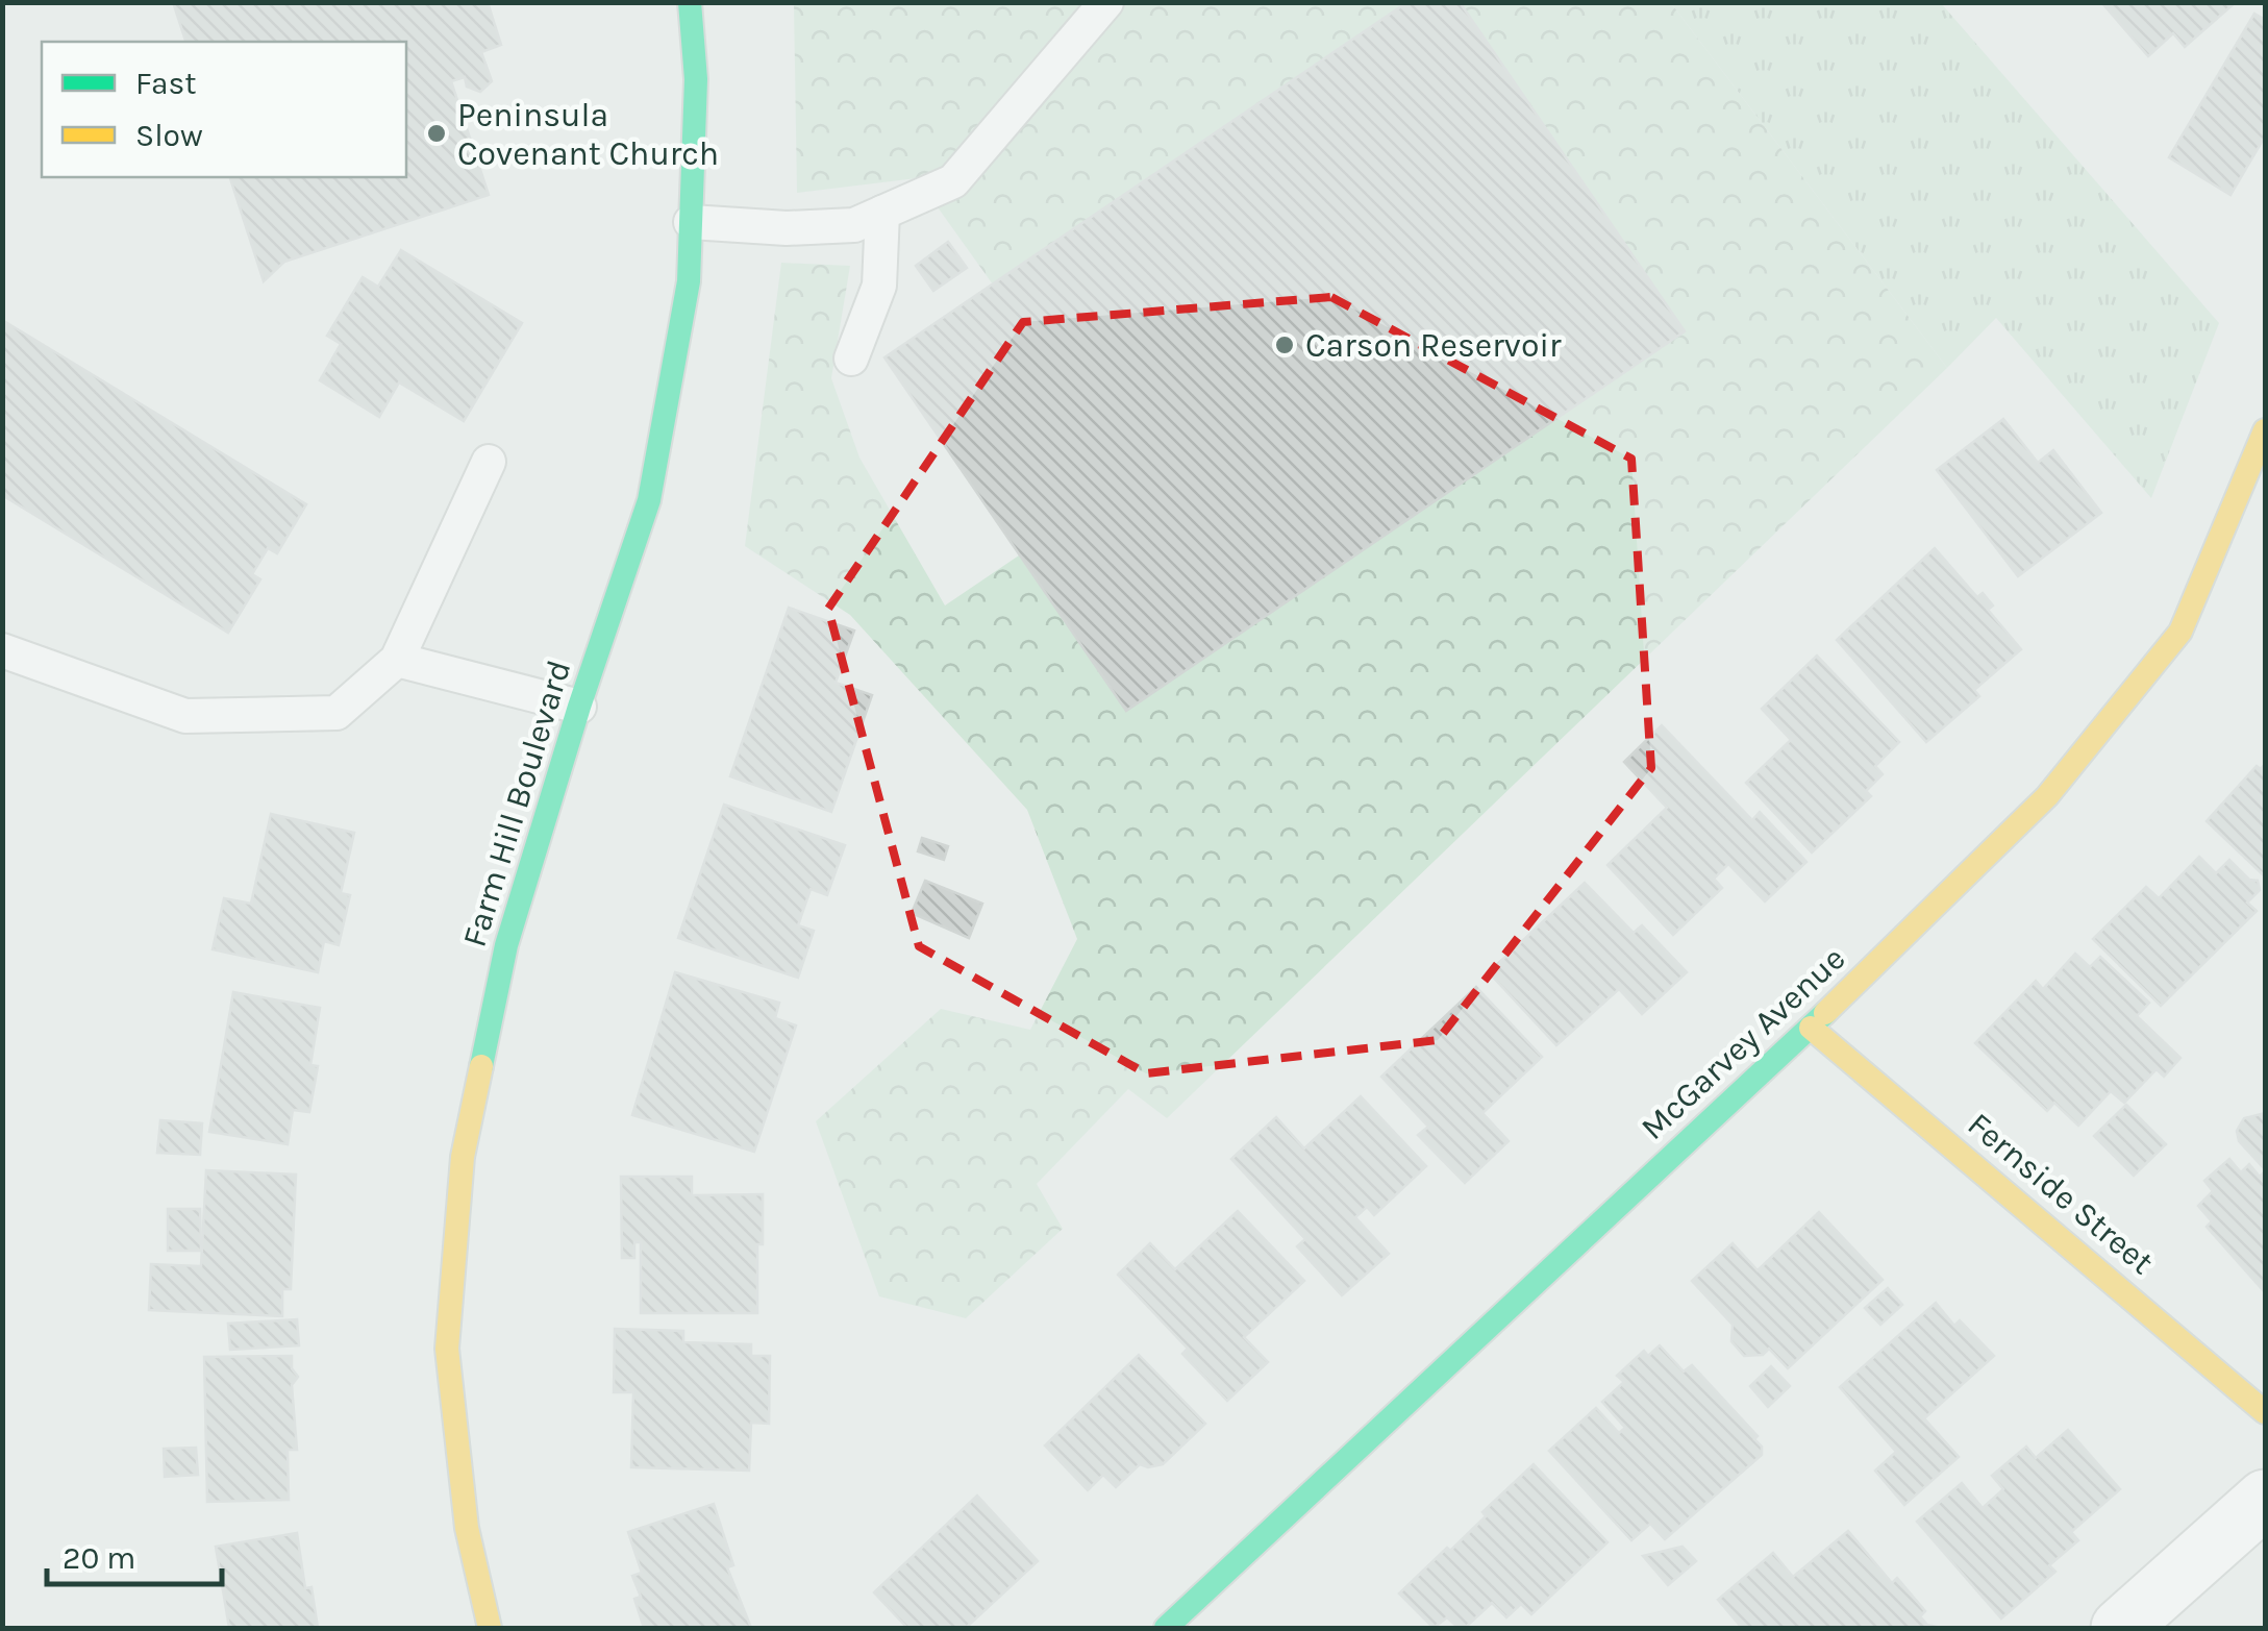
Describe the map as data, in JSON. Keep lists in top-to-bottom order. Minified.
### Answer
{"streets":{"street":["Farm Hill Boulevard","McGarvey Avenue","Fernside Street"]},"crossings":[["McGarvey Avenue","Fernside Street"]],"places":["Peninsula Covenant Church","Carson Reservoir"],"legend":["Fast","Slow"],"scale_bar":"20 m"}
